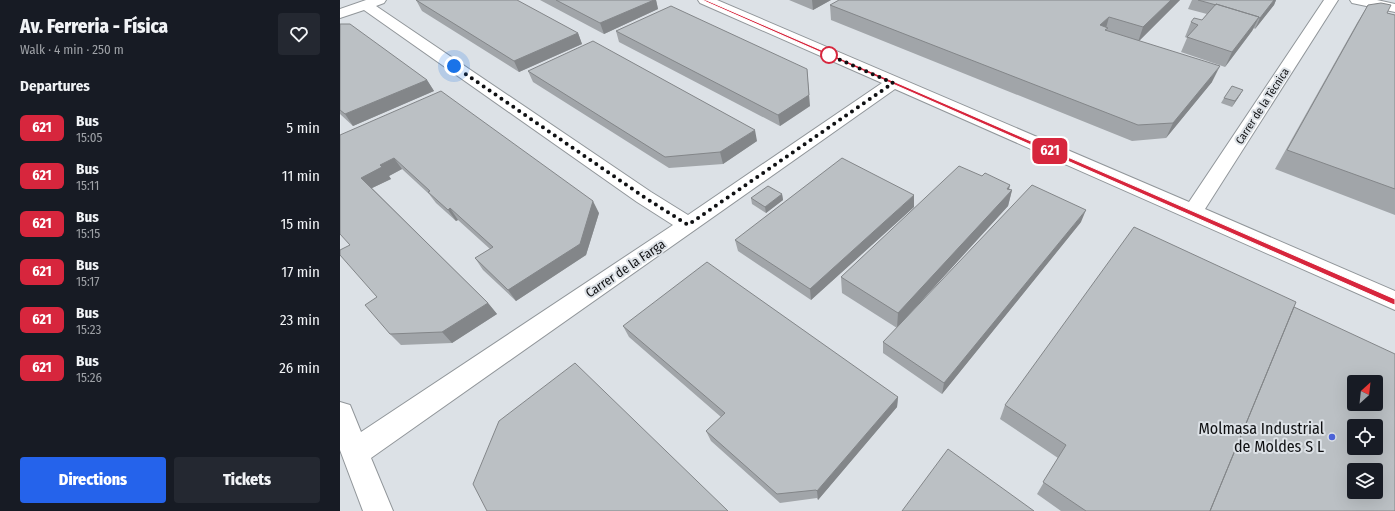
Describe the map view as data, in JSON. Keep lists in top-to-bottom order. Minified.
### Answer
{"streets":{"street":["Carrer de la Tècnica","Carrer de la Farga"]},"places":["Molmasa Industrial de Moldes S L"],"lines":["bus line 621"],"north":"top right","page":{"heading":[["Av. Ferreria - Física","Walk · 4 min · 250 m"],"Departures"],"on_map":"621","list":[{"mark":"621","name":"Bus","note":"15:05","value":"5 min"},{"mark":"621","name":"Bus","note":"15:11","value":"11 min"},{"mark":"621","name":"Bus","note":"15:15","value":"15 min"},{"mark":"621","name":"Bus","note":"15:17","value":"17 min"},{"mark":"621","name":"Bus","note":"15:23","value":"23 min"},{"mark":"621","name":"Bus","note":"15:26","value":"26 min"}],"buttons":["Directions","Tickets"]}}
